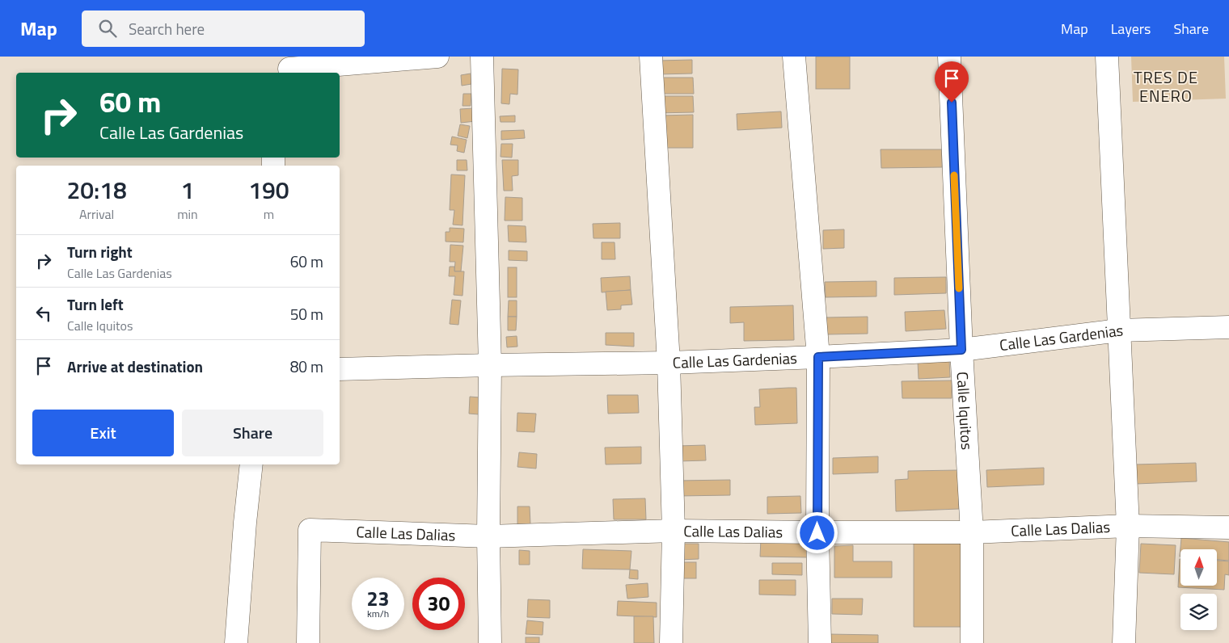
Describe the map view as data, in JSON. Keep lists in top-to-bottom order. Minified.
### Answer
{"streets":{"street":["Calle Las Gardenias","Calle Iquitos","Calle Las Dalias"]},"crossings":[["Calle Las Gardenias","Calle Iquitos"],["Calle Iquitos","Calle Las Dalias"]],"districts":["TRES DE ENERO"],"north":"top","page":{"header":"Map","search":"Search here","nav":["Map","Layers","Share"],"turn":["60 m","Calle Las Gardenias"],"eta":["20:18","Arrival","1","min","190","m"],"list":[{"name":"Turn right","note":"Calle Las Gardenias","value":"60 m"},{"name":"Turn left","note":"Calle Iquitos","value":"50 m"},{"name":"Arrive at destination","value":"80 m"}],"buttons":["Exit","Share"],"speed":"23 km/h","limit":"30"}}
